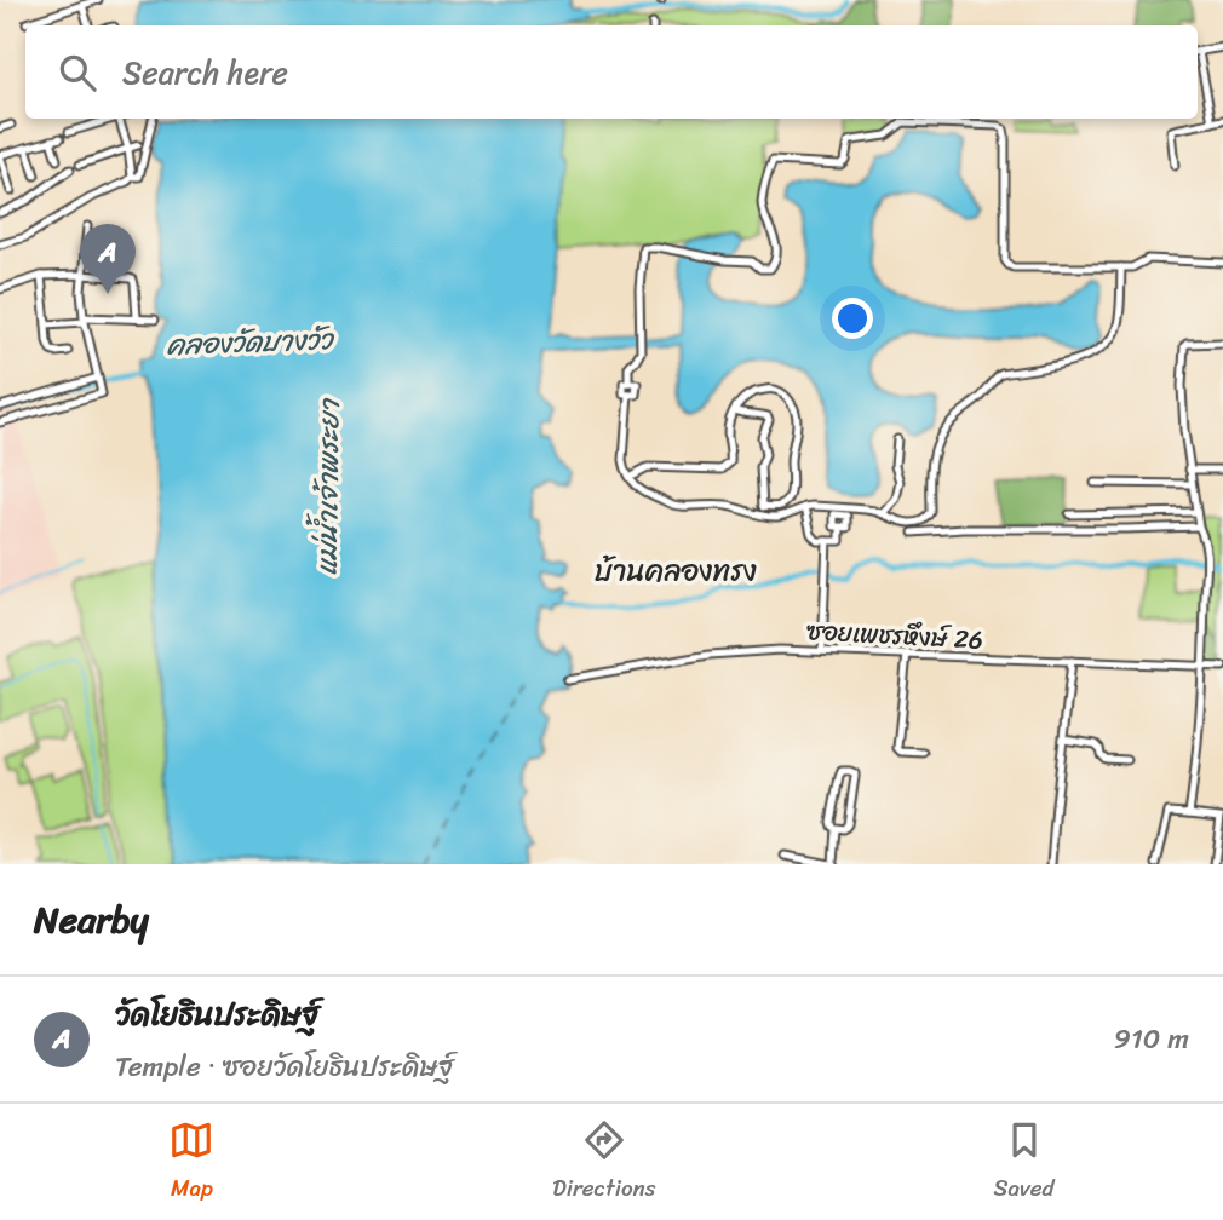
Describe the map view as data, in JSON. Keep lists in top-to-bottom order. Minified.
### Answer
{"streets":{"street":["ซอยเพชรหึงษ์ 26"]},"districts":["บ้านคลองทรง"],"water":["คลองวัดบางวัว","แม่น้ำเจ้าพระยา"],"page":{"search":"Search here","pins":"A","heading":"Nearby","list":[{"mark":"A","name":"วัดโยธินประดิษฐ์","note":"Temple · ซอยวัดโยธินประดิษฐ์","value":"910 m"}],"nav":["Map","Directions","Saved"]}}
